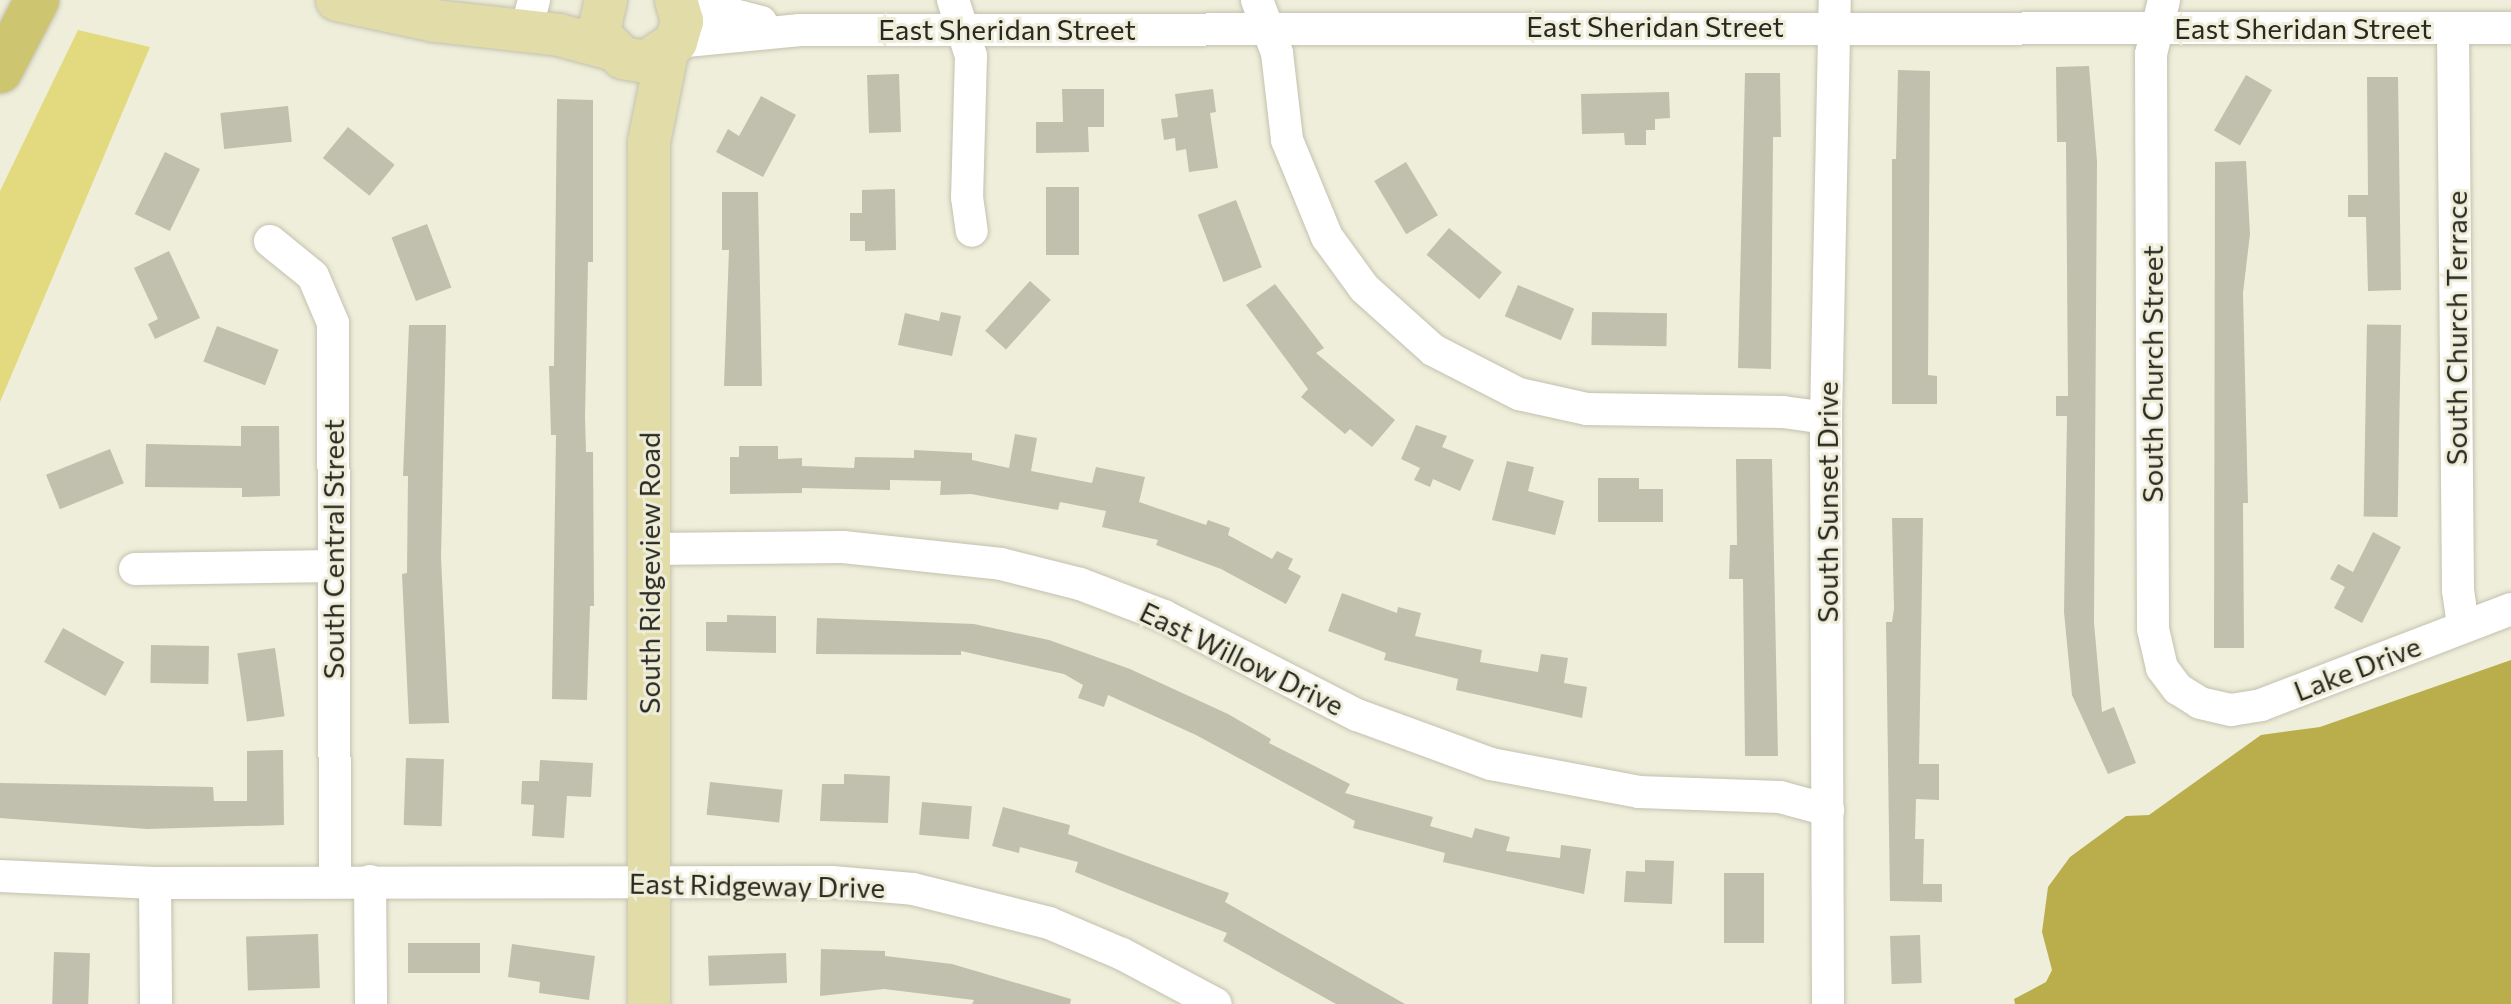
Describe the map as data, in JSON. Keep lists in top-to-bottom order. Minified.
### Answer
{"streets":{"main road":["South Ridgeview Road"],"street":["East Sheridan Street","South Church Terrace","South Church Street","South Sunset Drive","South Central Street","East Willow Drive","Lake Drive","East Ridgeway Drive"]},"crossings":[["East Sheridan Street","South Church Terrace"],["East Sheridan Street","South Church Street"],["East Sheridan Street","South Sunset Drive"],["East Sheridan Street","South Ridgeview Road"],["South Church Terrace","Lake Drive"],["South Church Street","Lake Drive"],["South Sunset Drive","East Willow Drive"],["South Central Street","East Ridgeway Drive"],["South Ridgeview Road","East Willow Drive"],["South Ridgeview Road","East Ridgeway Drive"]]}
